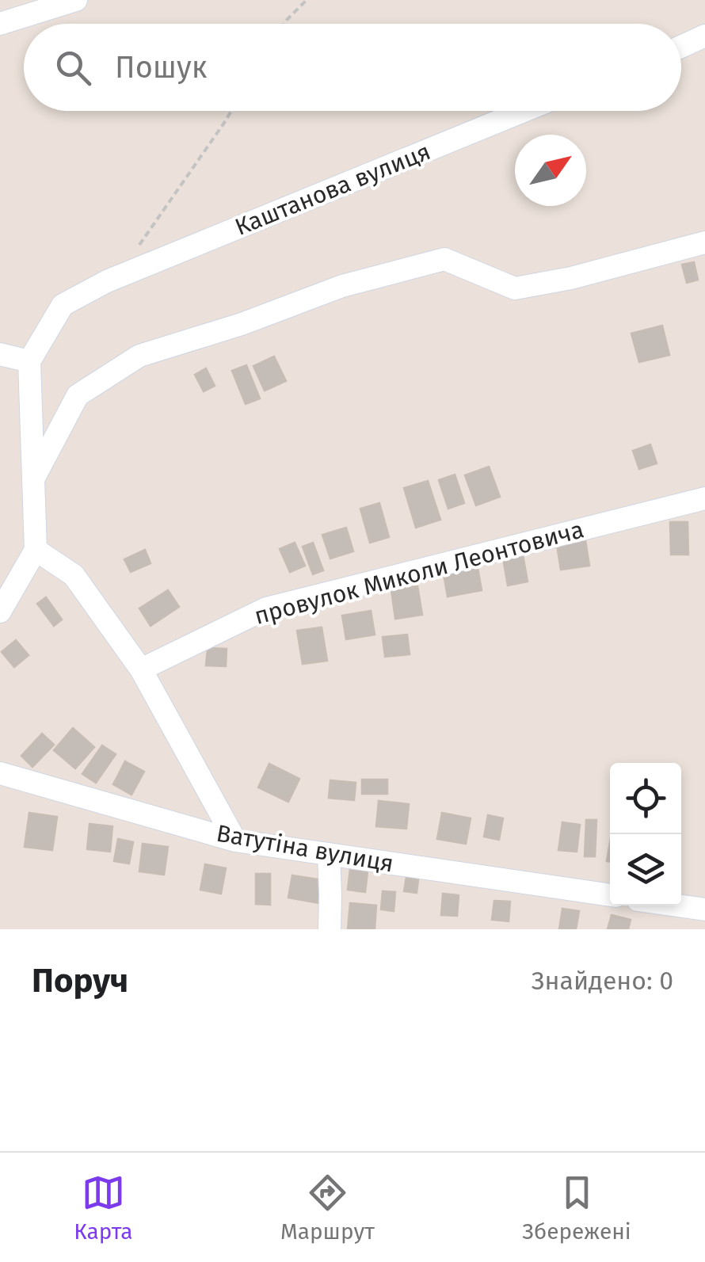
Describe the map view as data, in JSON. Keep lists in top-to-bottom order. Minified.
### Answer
{"streets":{"street":["Каштанова вулиця","провулок Миколи Леонтовича","Ватутіна вулиця"]},"north":"top right","page":{"search":"Пошук","heading":["Поруч","Знайдено: 0"],"nav":["Карта","Маршрут","Збережені"]}}
